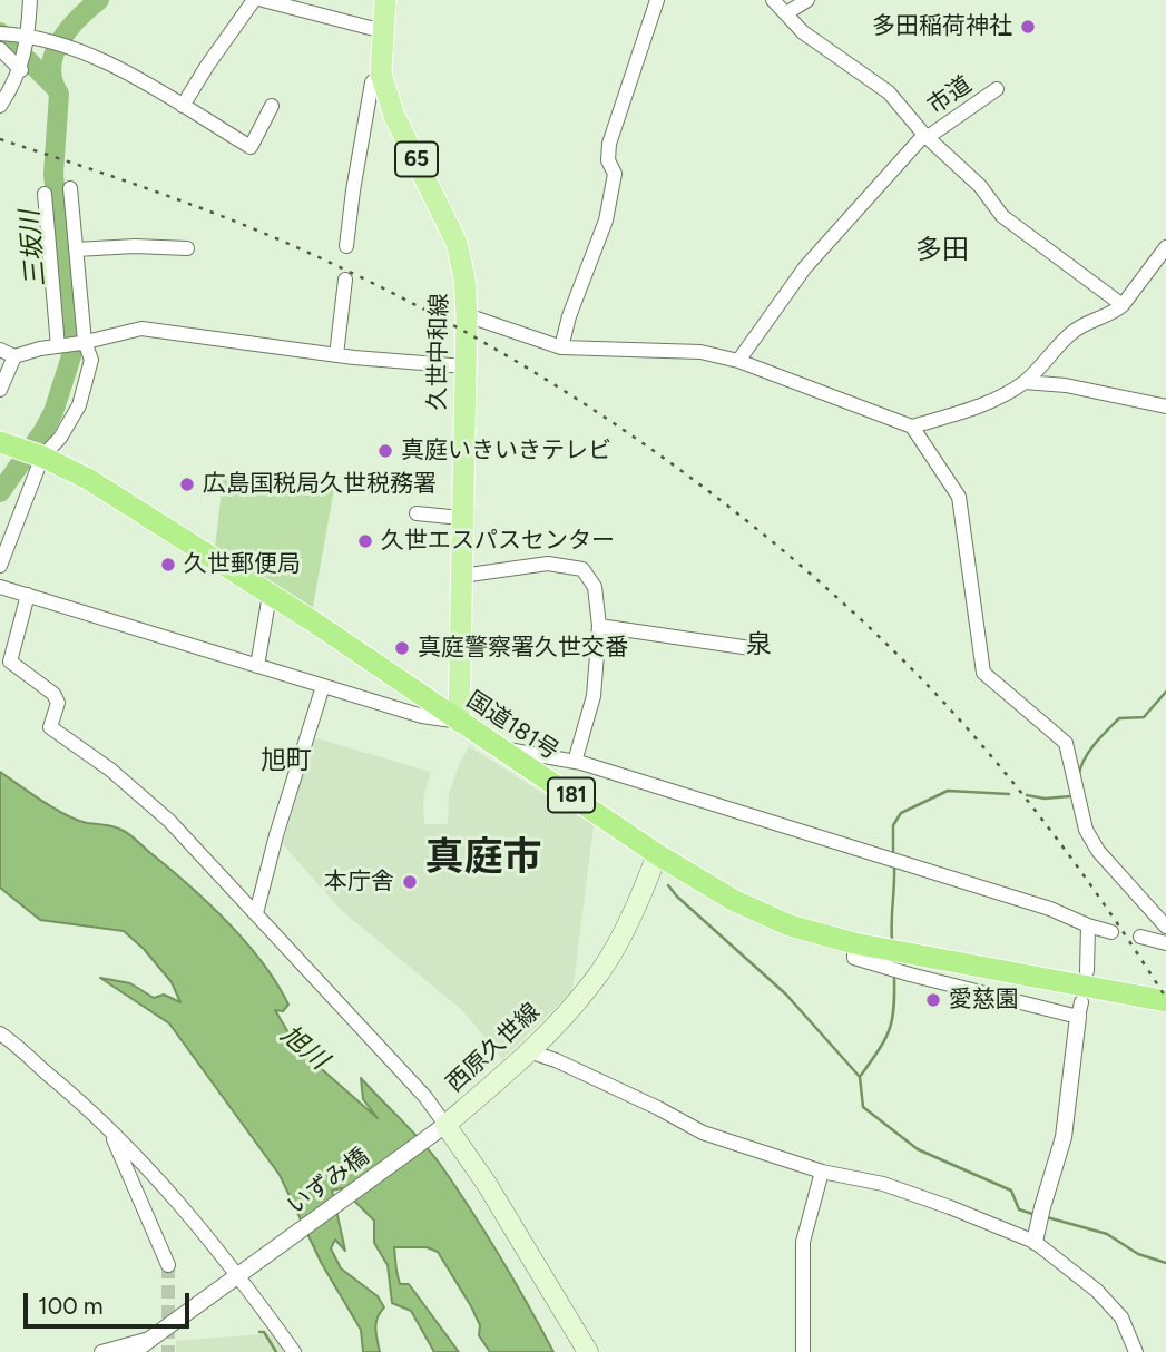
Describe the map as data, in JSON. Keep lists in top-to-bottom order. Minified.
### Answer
{"streets":{"highway":["国道181号","181"],"main road":["65","久世中和線","西原久世線"],"street":["市道","いずみ橋"]},"crossings":[["久世中和線","国道181号"],["国道181号","西原久世線"],["西原久世線","いずみ橋"]],"districts":["多田","泉","旭町","真庭市"],"water":["三坂川","旭川"],"places":["多田稲荷神社","真庭いきいきテレビ","広島国税局久世税務署","久世エスパスセンター","久世郵便局","真庭警察署久世交番","本庁舎","愛慈園"],"scale_bar":"100 m"}
